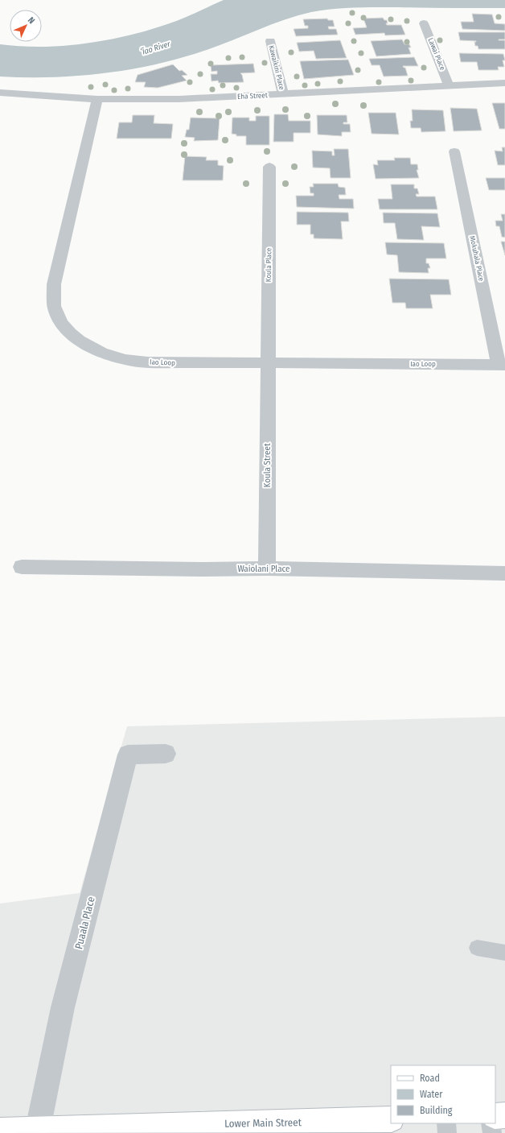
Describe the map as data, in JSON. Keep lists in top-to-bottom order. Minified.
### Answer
{"streets":{"street":["Lawai Place","Kawaikini Place","Eha Street","Mokuhala Place","Koula Place","Iao Loop","Koula Street","Waiolani Place","Puaala Place","Lower Main Street"]},"crossings":[["Lawai Place","Eha Street"],["Kawaikini Place","Eha Street"],["Eha Street","Iao Loop"],["Mokuhala Place","Iao Loop"],["Koula Place","Iao Loop"],["Koula Place","Koula Street"],["Iao Loop","Koula Street"],["Koula Street","Waiolani Place"],["Puaala Place","Lower Main Street"]],"water":["ʻĪao River"],"legend":["Road","Water","Building"],"north":"top right"}
